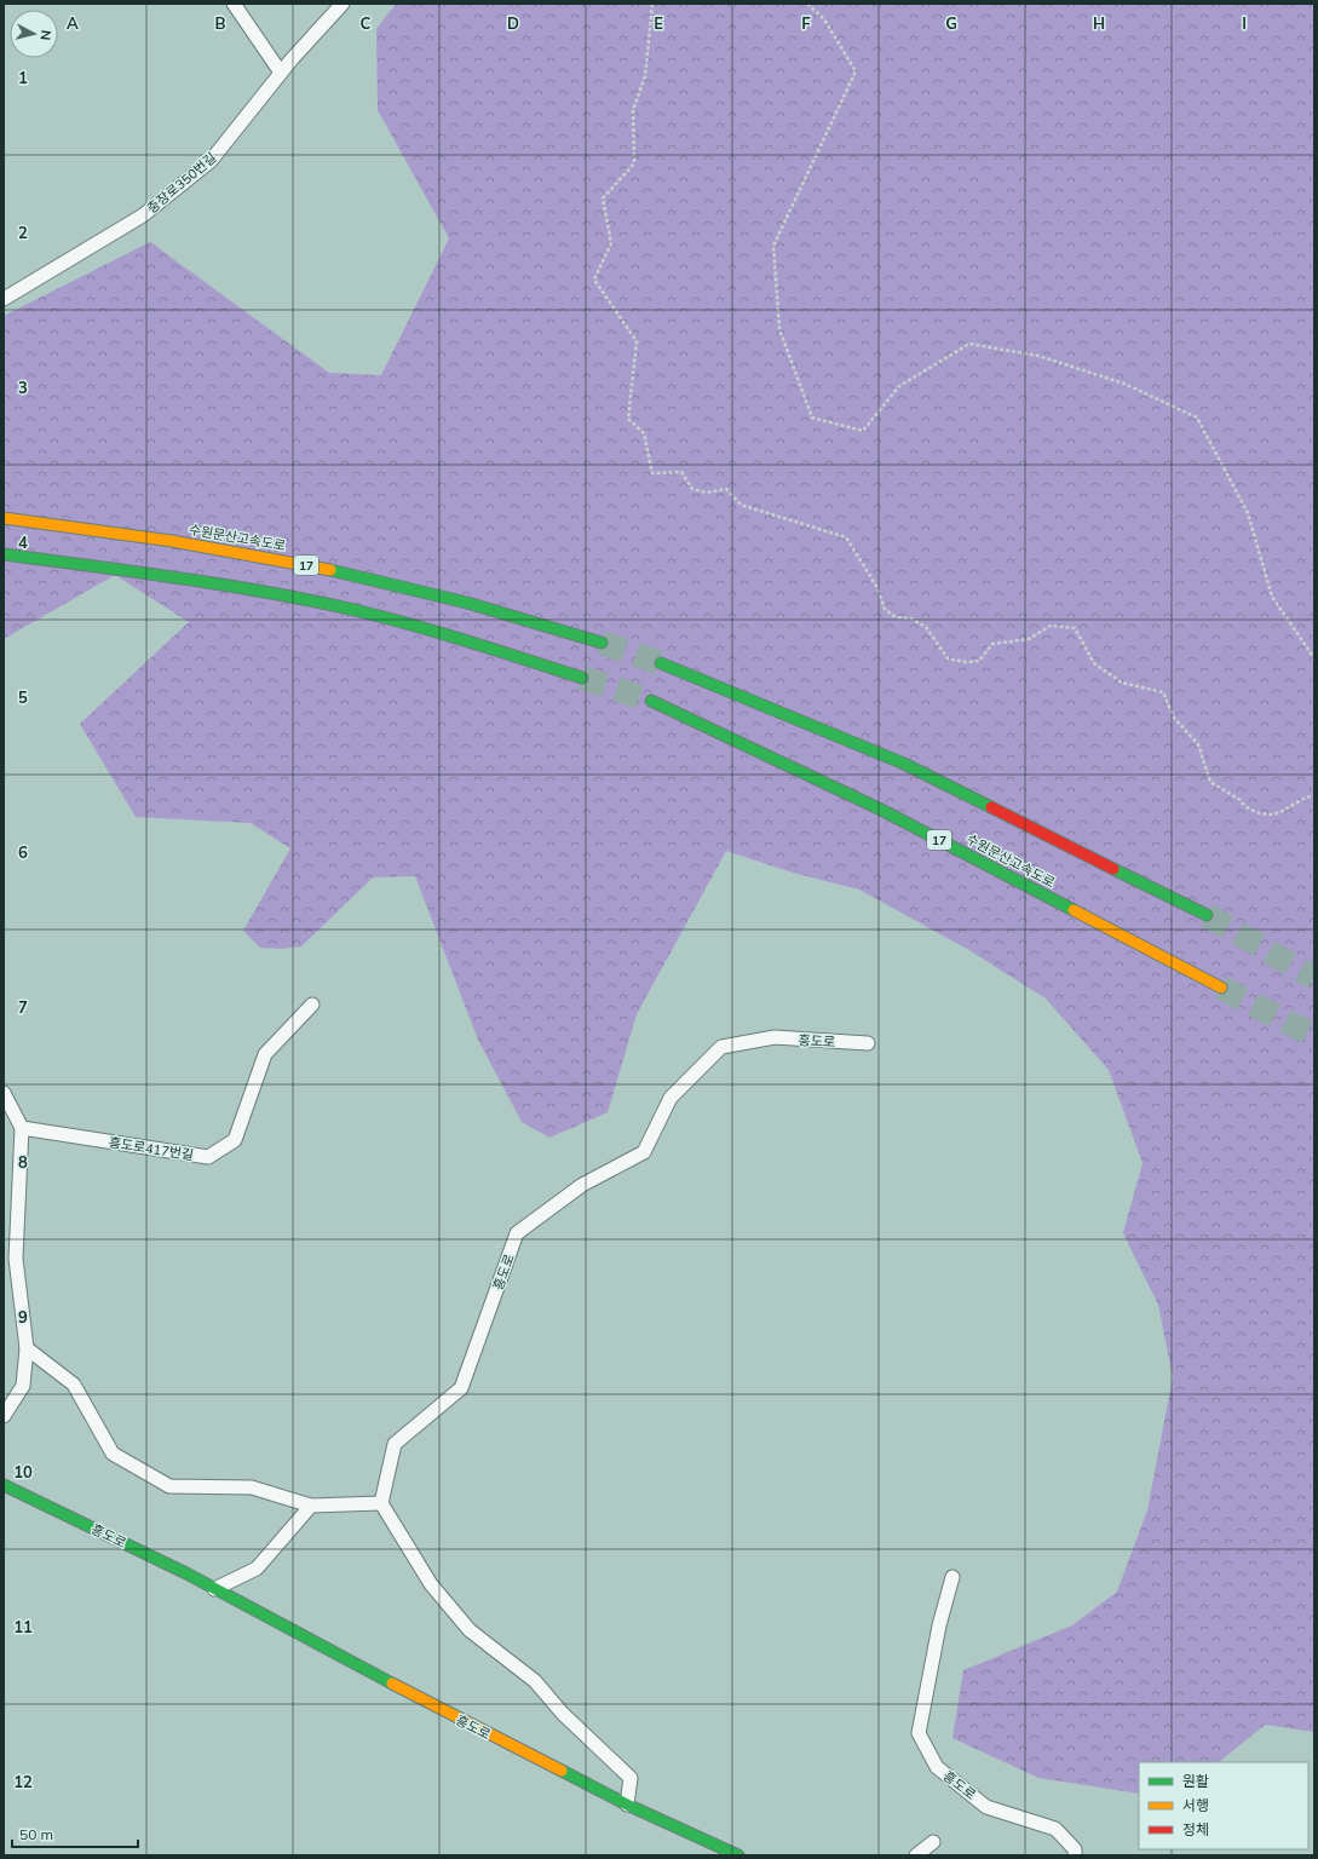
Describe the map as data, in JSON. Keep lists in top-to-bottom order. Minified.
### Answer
{"streets":{"main road":["수원문산고속도로","17","흥도로"],"street":["충장로350번길","흥도로417번길"]},"legend":["원활","서행","정체"],"scale_bar":"50 m","north":"right","grid":{"columns":["A","B","C","D","E","F","G","H","I"],"rows":["1","2","3","4","5","6","7","8","9","10","11","12"]}}
